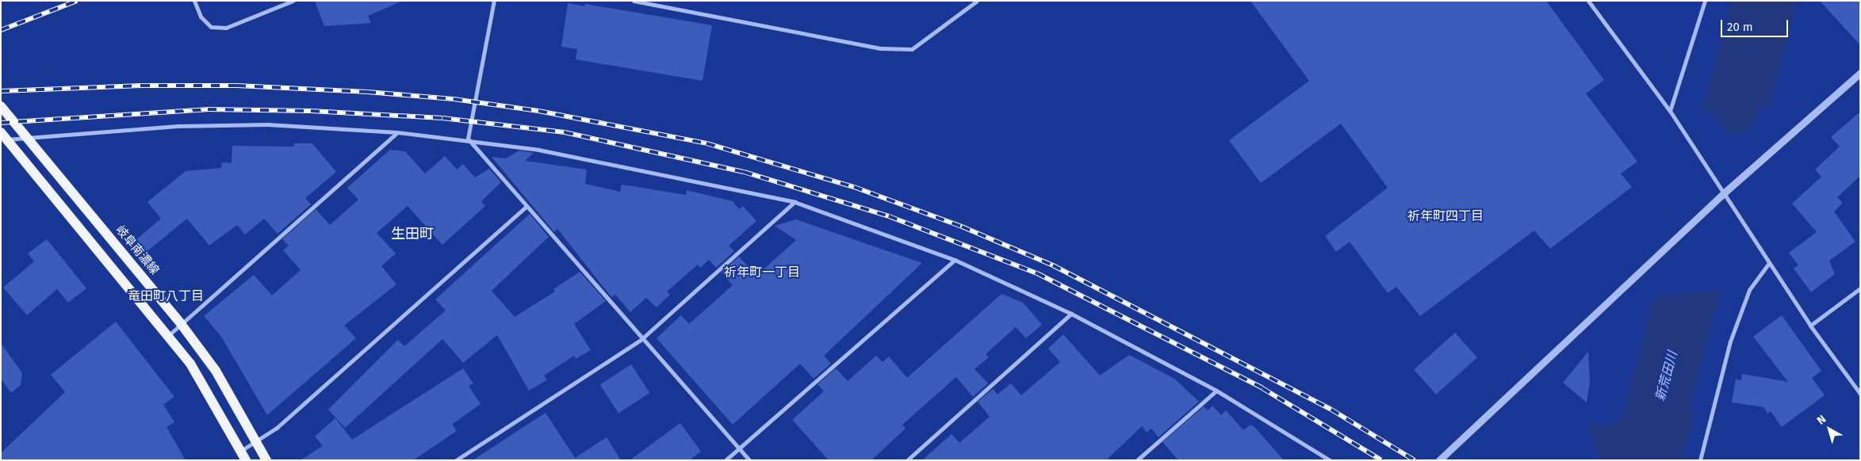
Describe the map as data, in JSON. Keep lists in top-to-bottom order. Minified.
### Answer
{"streets":{"main road":["岐阜南濃線"]},"districts":["祈年町四丁目","生田町","祈年町一丁目","竜田町八丁目"],"water":["新荒田川"],"scale_bar":"20 m","north":"top left"}
